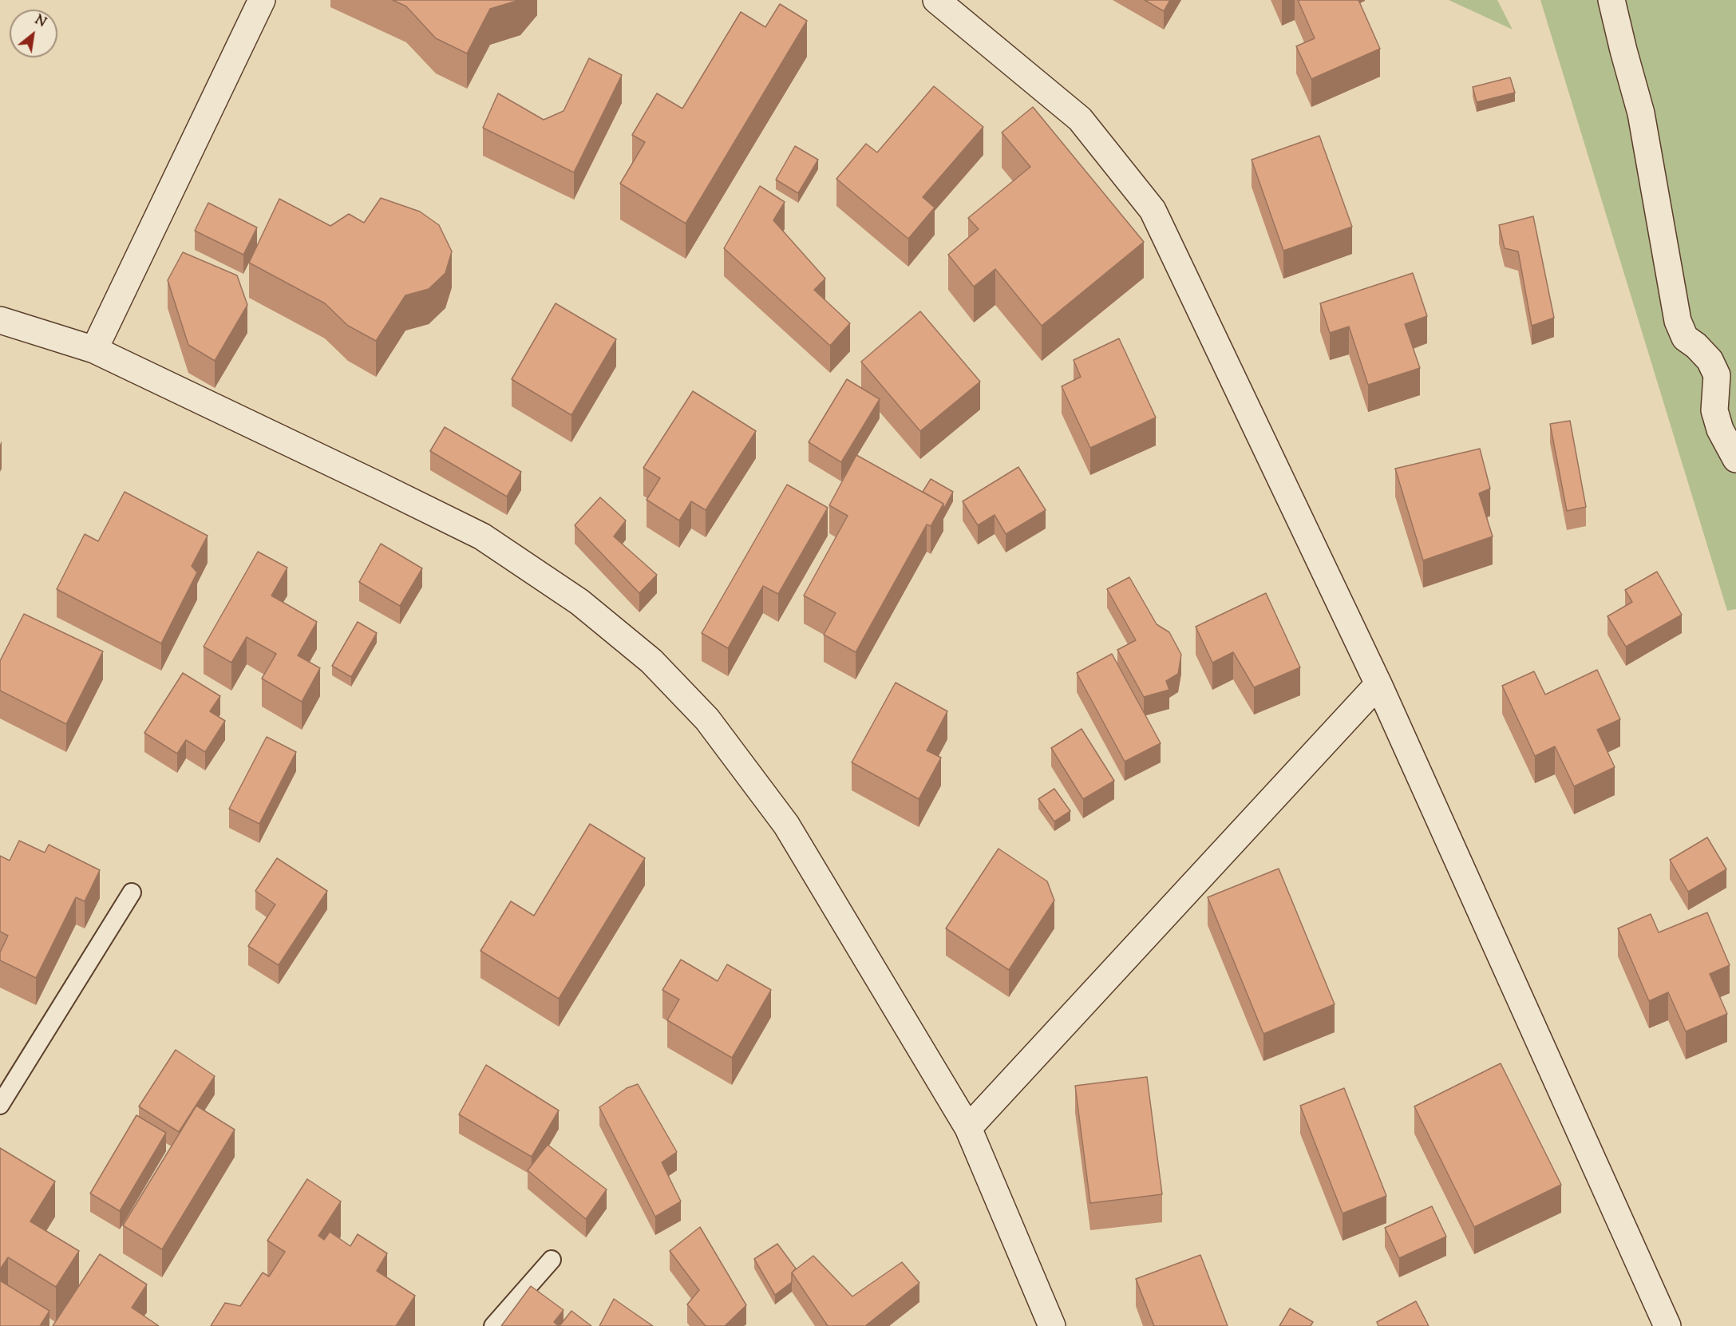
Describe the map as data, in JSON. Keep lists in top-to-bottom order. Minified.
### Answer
{"north":"top right"}
